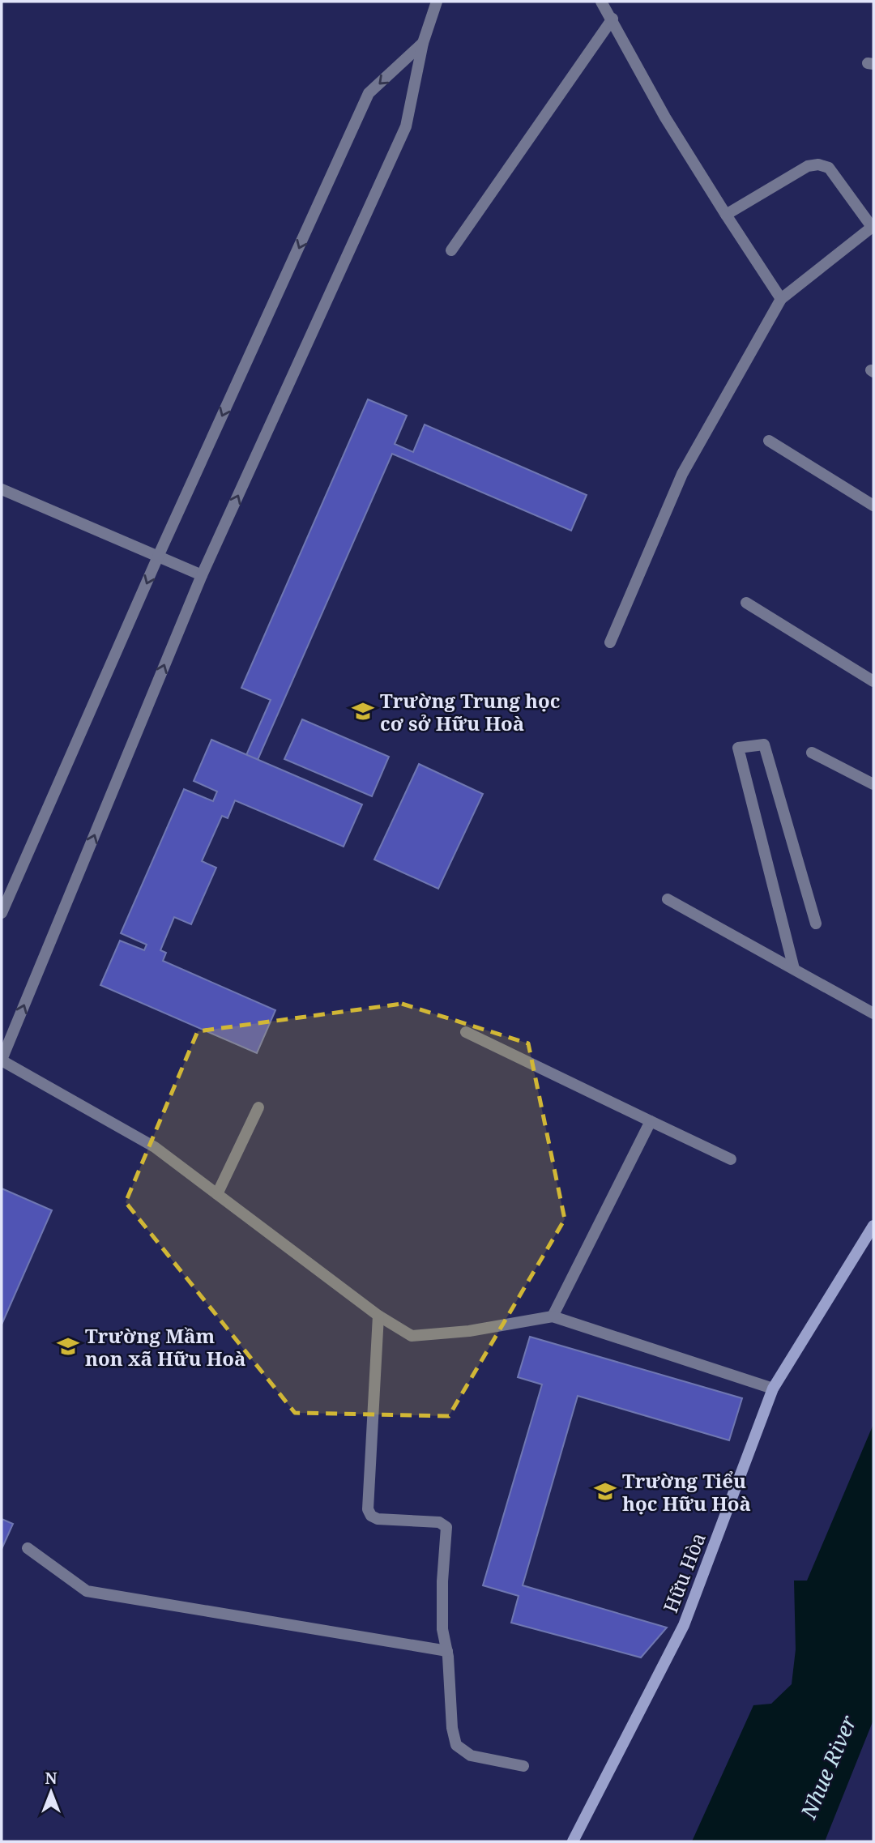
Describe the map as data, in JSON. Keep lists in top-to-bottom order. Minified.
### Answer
{"streets":{"street":["Hữu Hòa"]},"water":["Nhue River"],"places":{"school or university":["Trường Trung học cơ sở Hữu Hoà","Trường Mầm non xã Hữu Hoà","Trường Tiểu học Hữu Hoà"]},"north":"top"}
